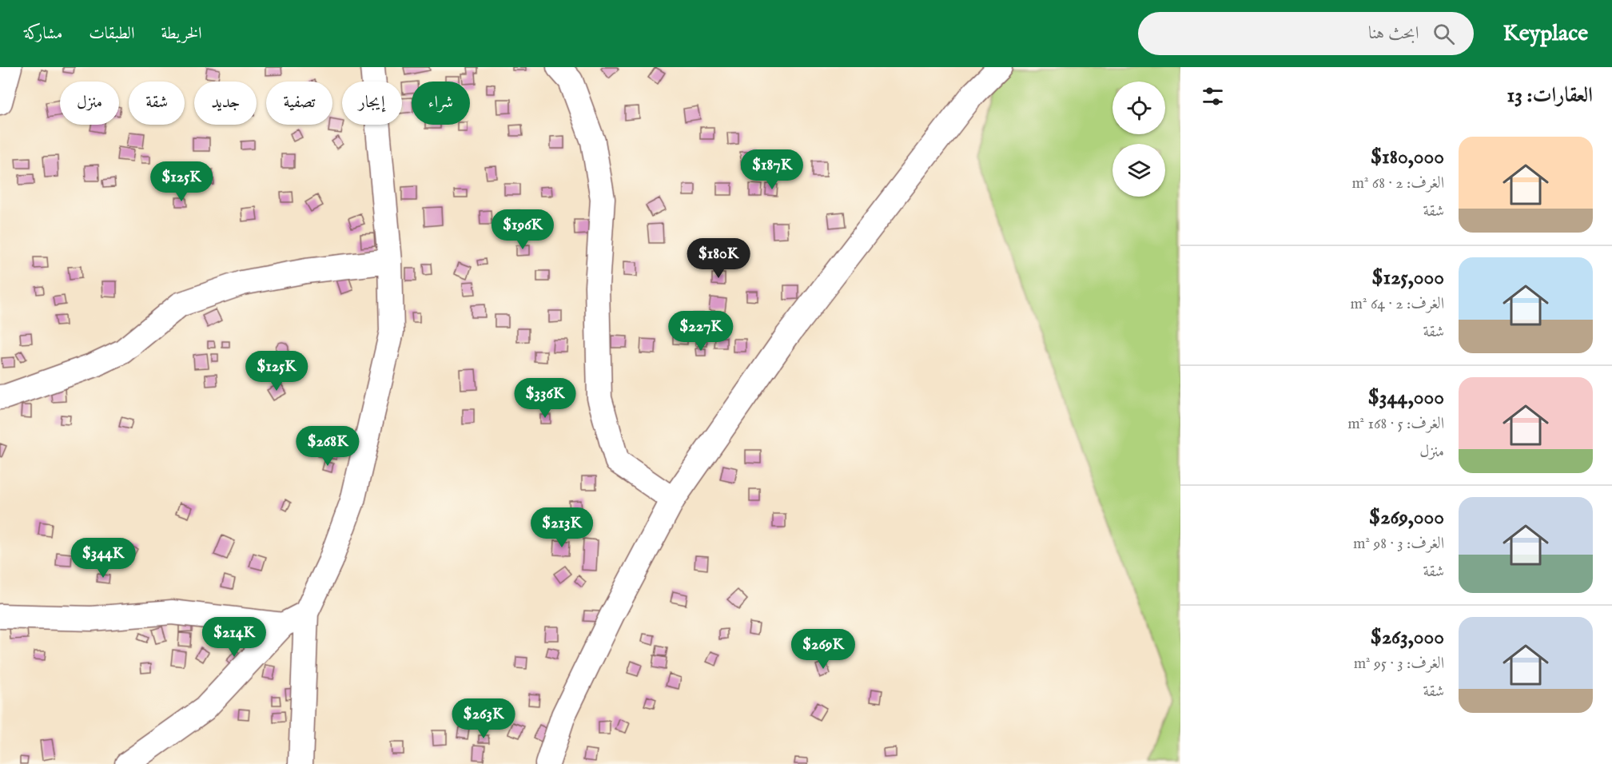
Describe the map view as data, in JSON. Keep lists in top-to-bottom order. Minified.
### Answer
{"page":{"header":"Keyplace","search":"ابحث هنا","nav":["الخريطة","الطبقات","مشاركة"],"heading":"العقارات: 13","chip":["شراء","إيجار","تصفية","جديد","شقة","منزل"],"list":[{"name":"$180,000","note":"الغرف: 2 · 68 m² · شقة"},{"name":"$125,000","note":"الغرف: 2 · 64 m² · شقة"},{"name":"$344,000","note":"الغرف: 5 · 168 m² · منزل"},{"name":"$269,000","note":"الغرف: 3 · 98 m² · شقة"},{"name":"$263,000","note":"الغرف: 3 · 95 m² · شقة"}],"price":["$187K","$125K","$196K","$180K","$227K","$125K","$336K","$268K","$213K","$344K","$214K","$269K","$263K"]}}
